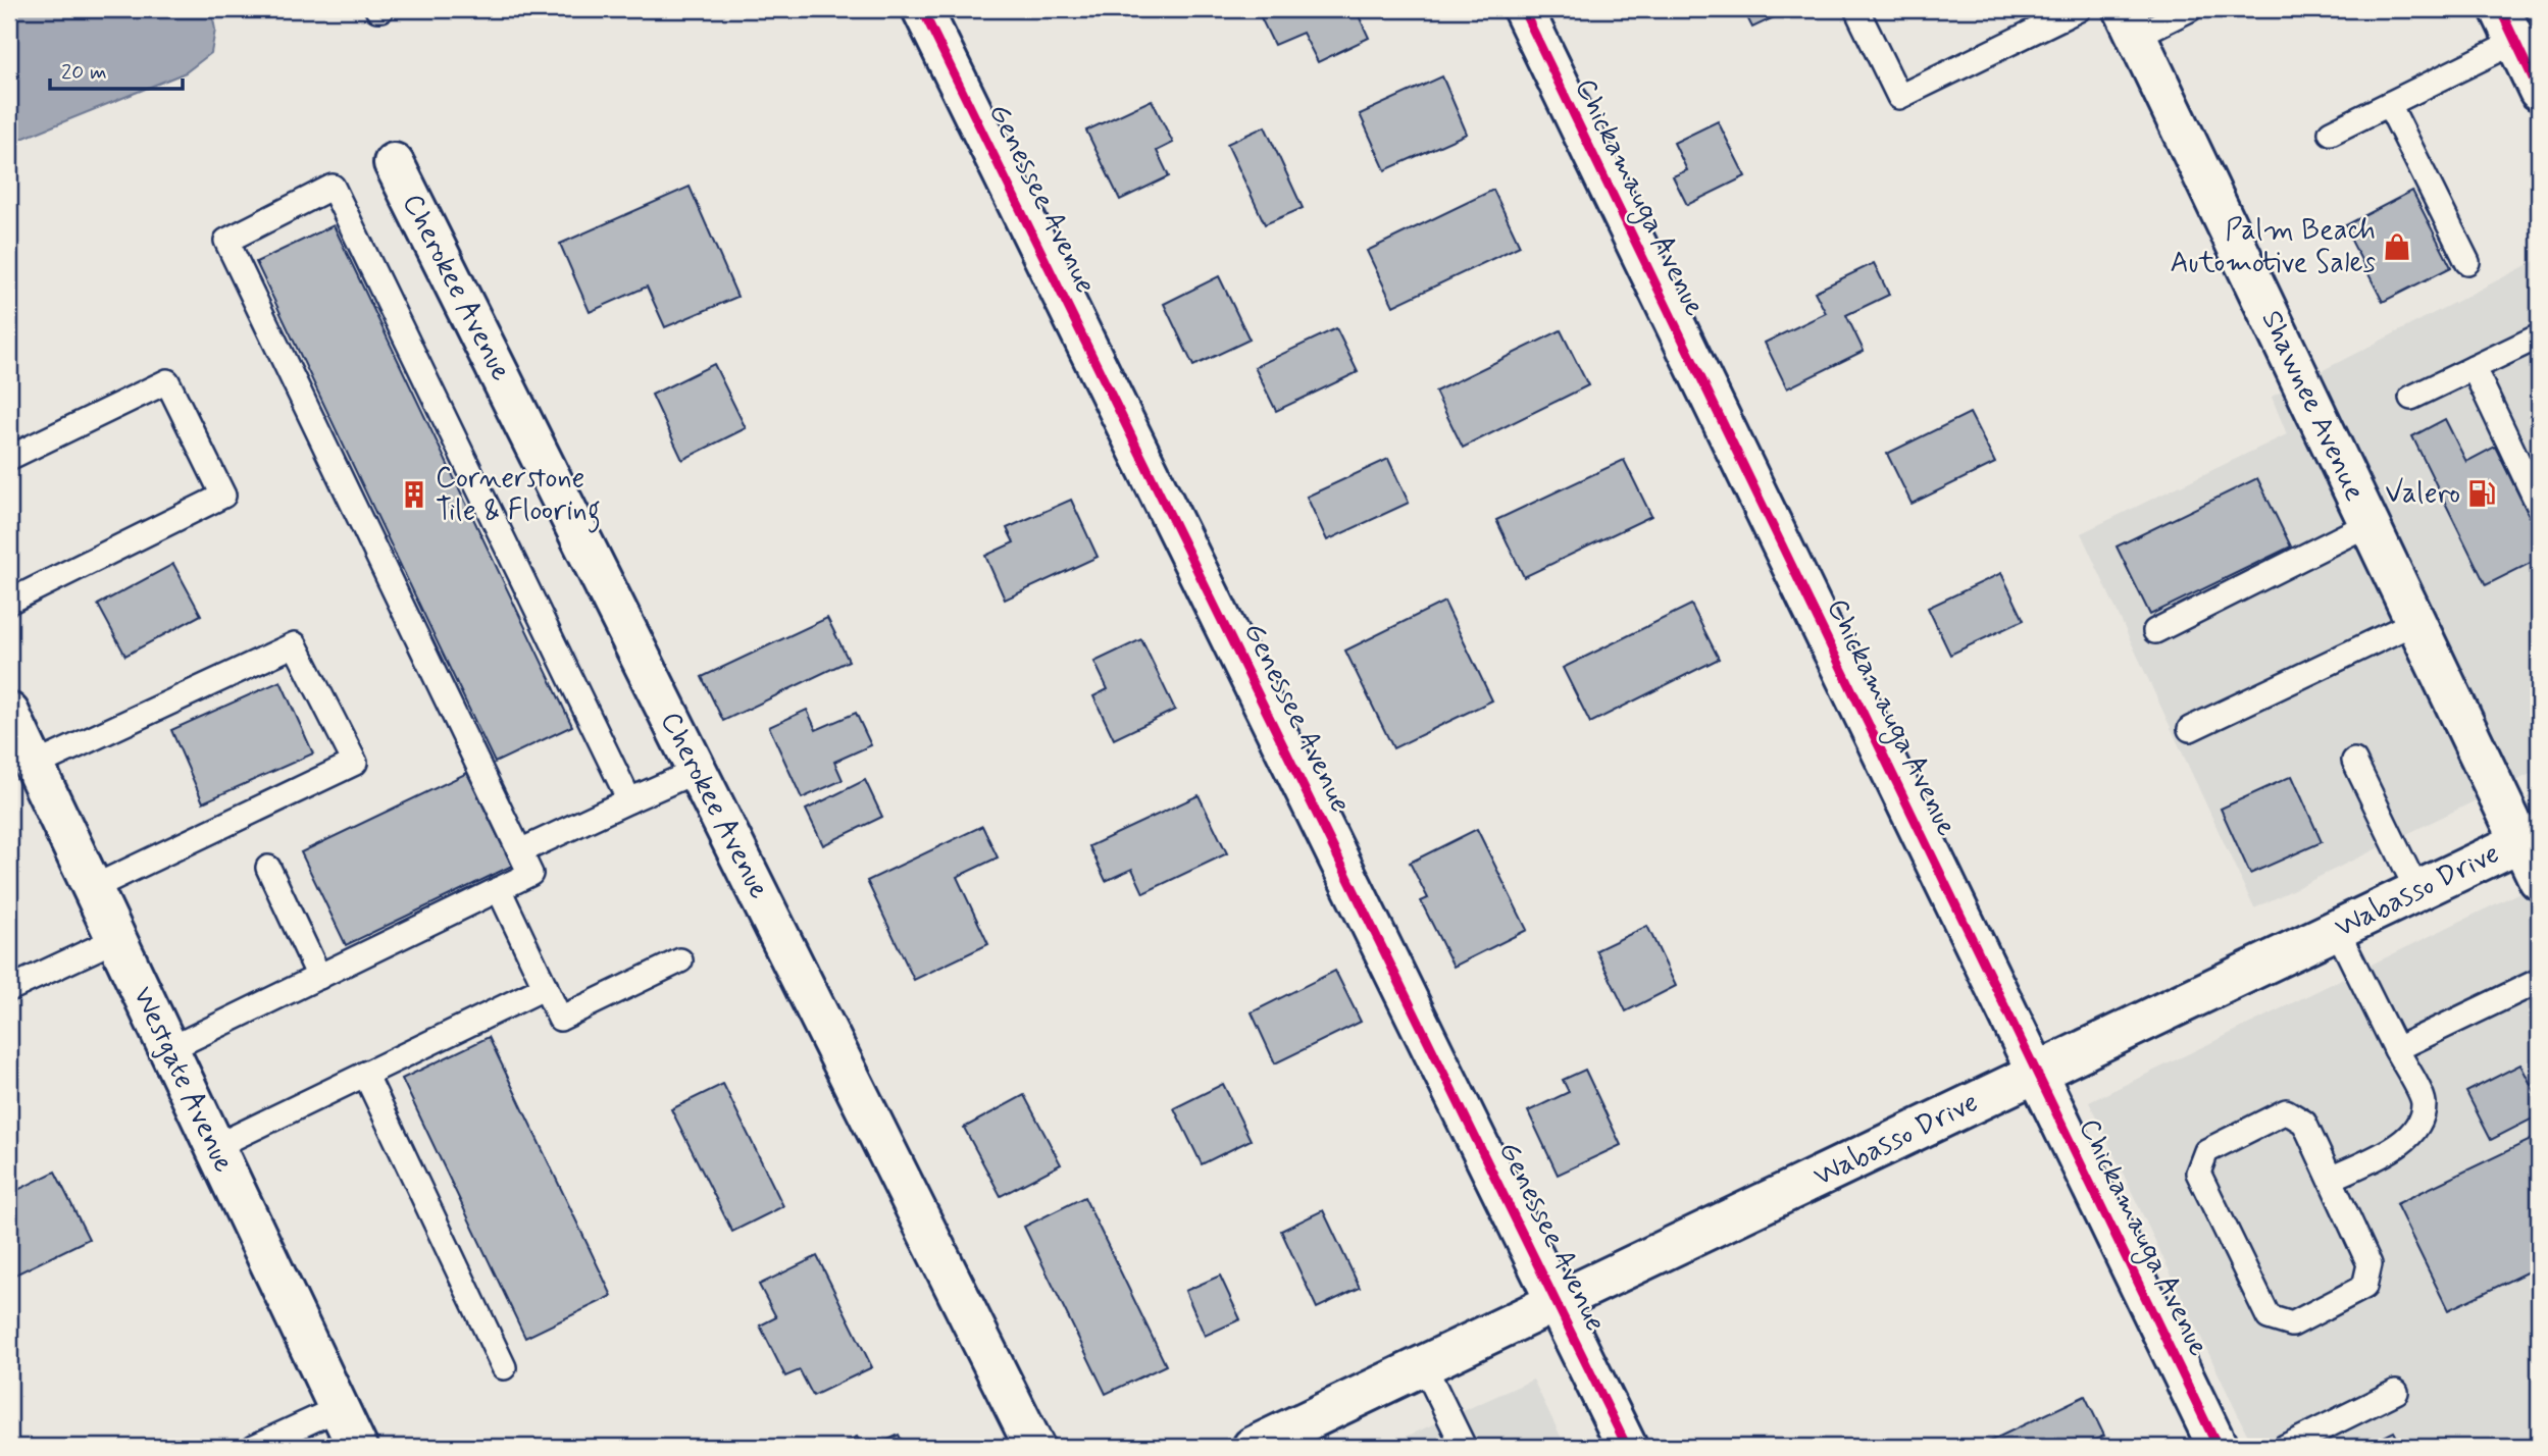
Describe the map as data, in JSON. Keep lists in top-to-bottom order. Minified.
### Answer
{"streets":{"street":["Chickamauga Avenue","Genessee Avenue","Cherokee Avenue","Shawnee Avenue","Wabasso Drive","Westgate Avenue"]},"crossings":[["Chickamauga Avenue","Wabasso Drive"],["Genessee Avenue","Wabasso Drive"],["Shawnee Avenue","Wabasso Drive"]],"places":{"shop":["Palm Beach Automotive Sales"],"fuel station":["Valero"],"building":["Cornerstone Tile & Flooring"]},"scale_bar":"20 m"}
